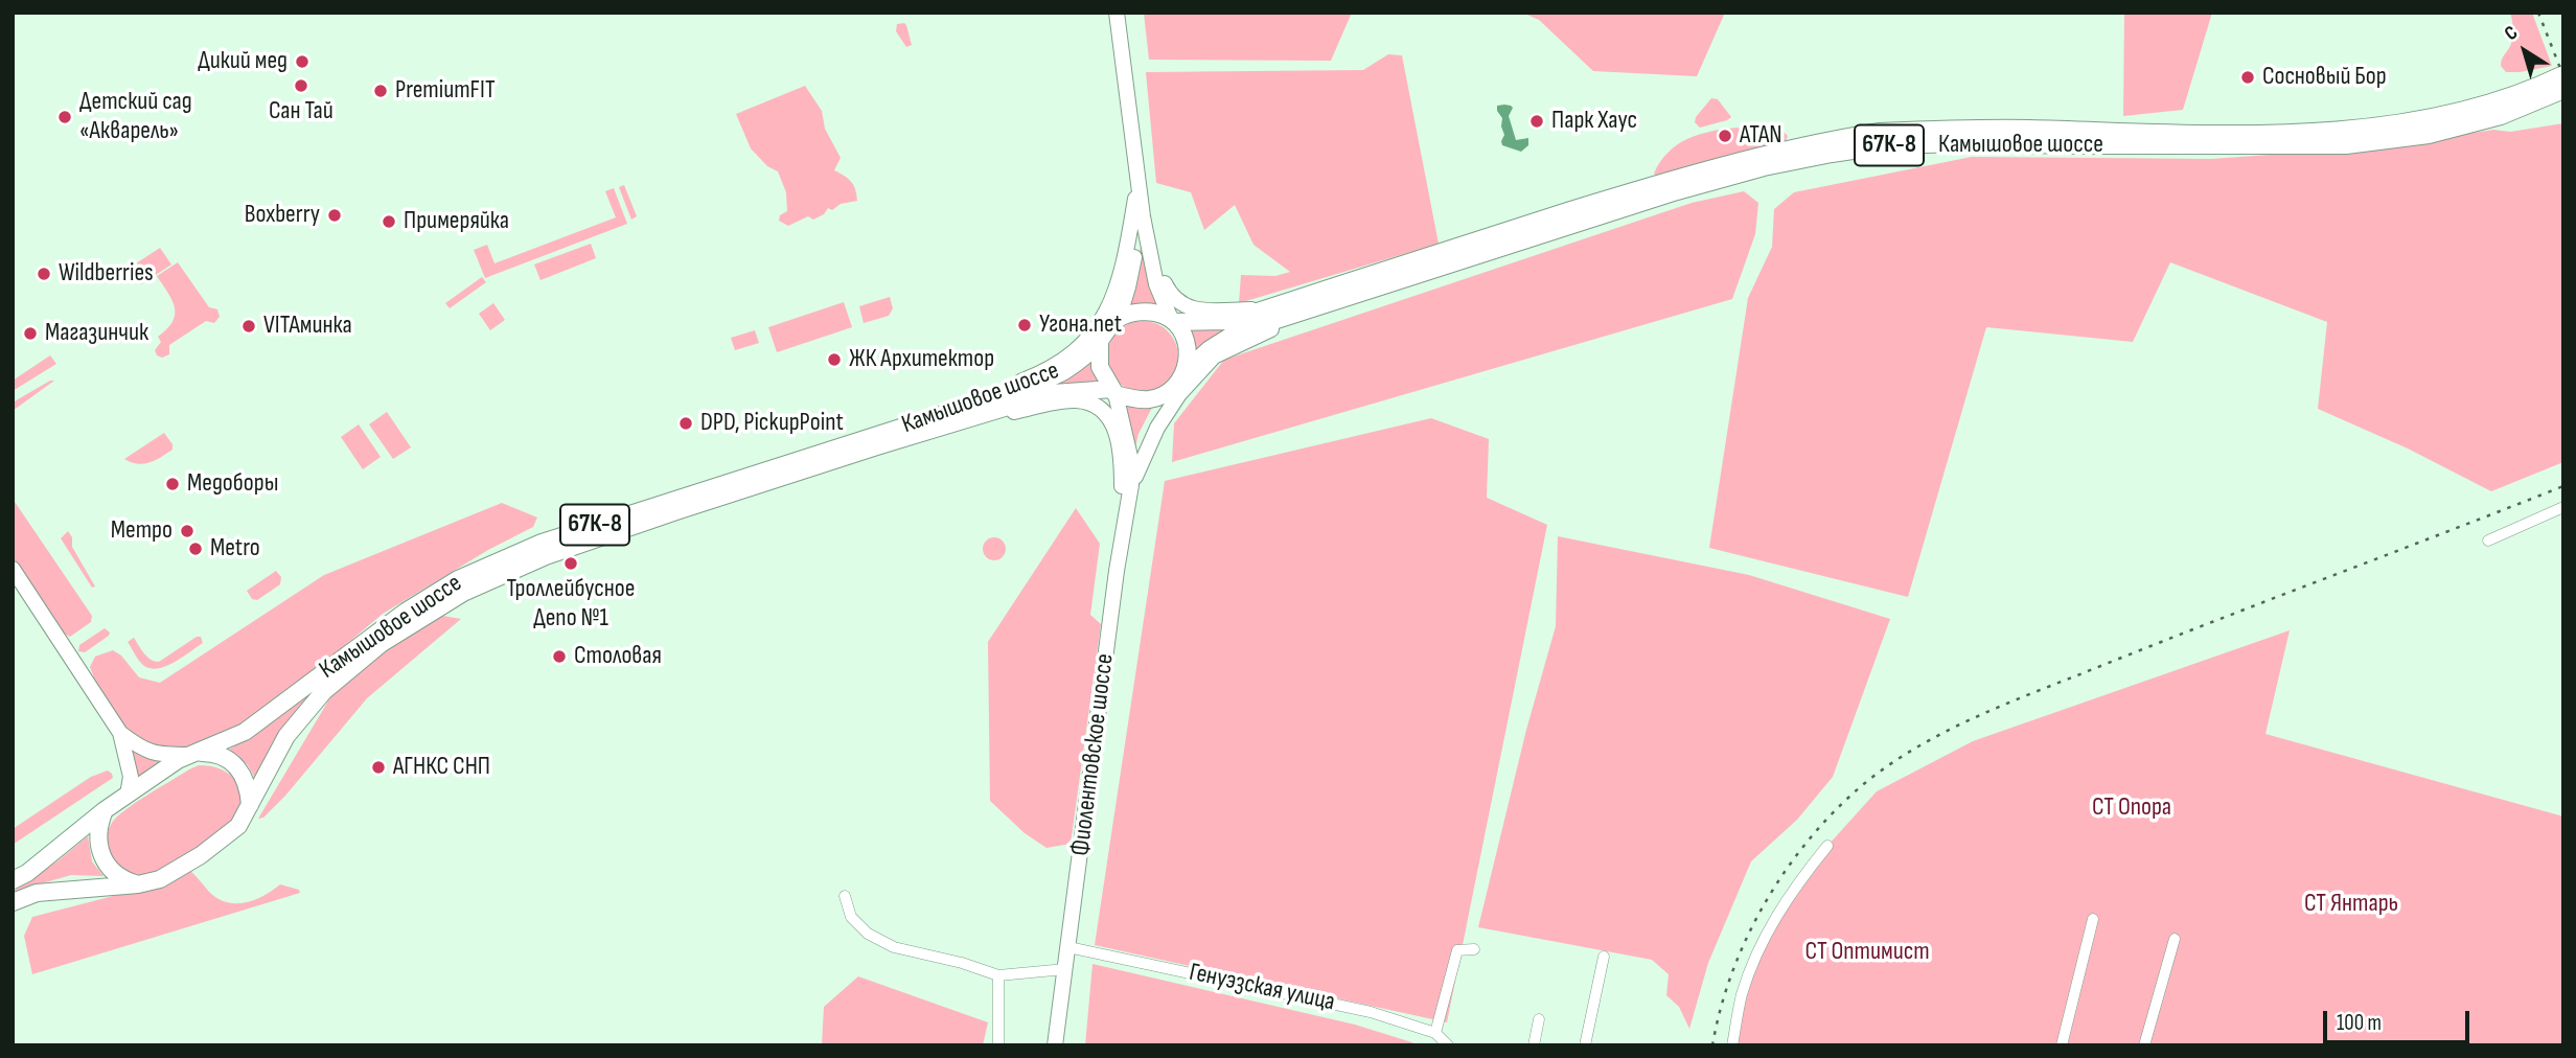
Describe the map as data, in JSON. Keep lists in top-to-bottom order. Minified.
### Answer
{"streets":{"main road":["67К-8","Камышовое шоссе","Фиолентовское шоссе"],"street":["Генуэзская улица"]},"crossings":[["67К-8","Камышовое шоссе"],["67К-8","Фиолентовское шоссе"],["Камышовое шоссе","Фиолентовское шоссе"],["Фиолентовское шоссе","Генуэзская улица"]],"parks":["СТ Опора","СТ Янтарь","СТ Оптимист"],"places":["Дикий мед","Сосновый Бор","Сан Тай","PremiumFIT","Детский сад «Акварель»","Парк Хаус","ATAN","Boxberry","Примеряйка","Wildberries","Угона.net","VITAминка","Магазинчик","ЖК Архитектор","DPD, PickupPoint","Медоборы","Метро","Metro","Троллейбусное Депо №1","Столовая","АГНКС СНП"],"scale_bar":"100 m","north":"top left"}
